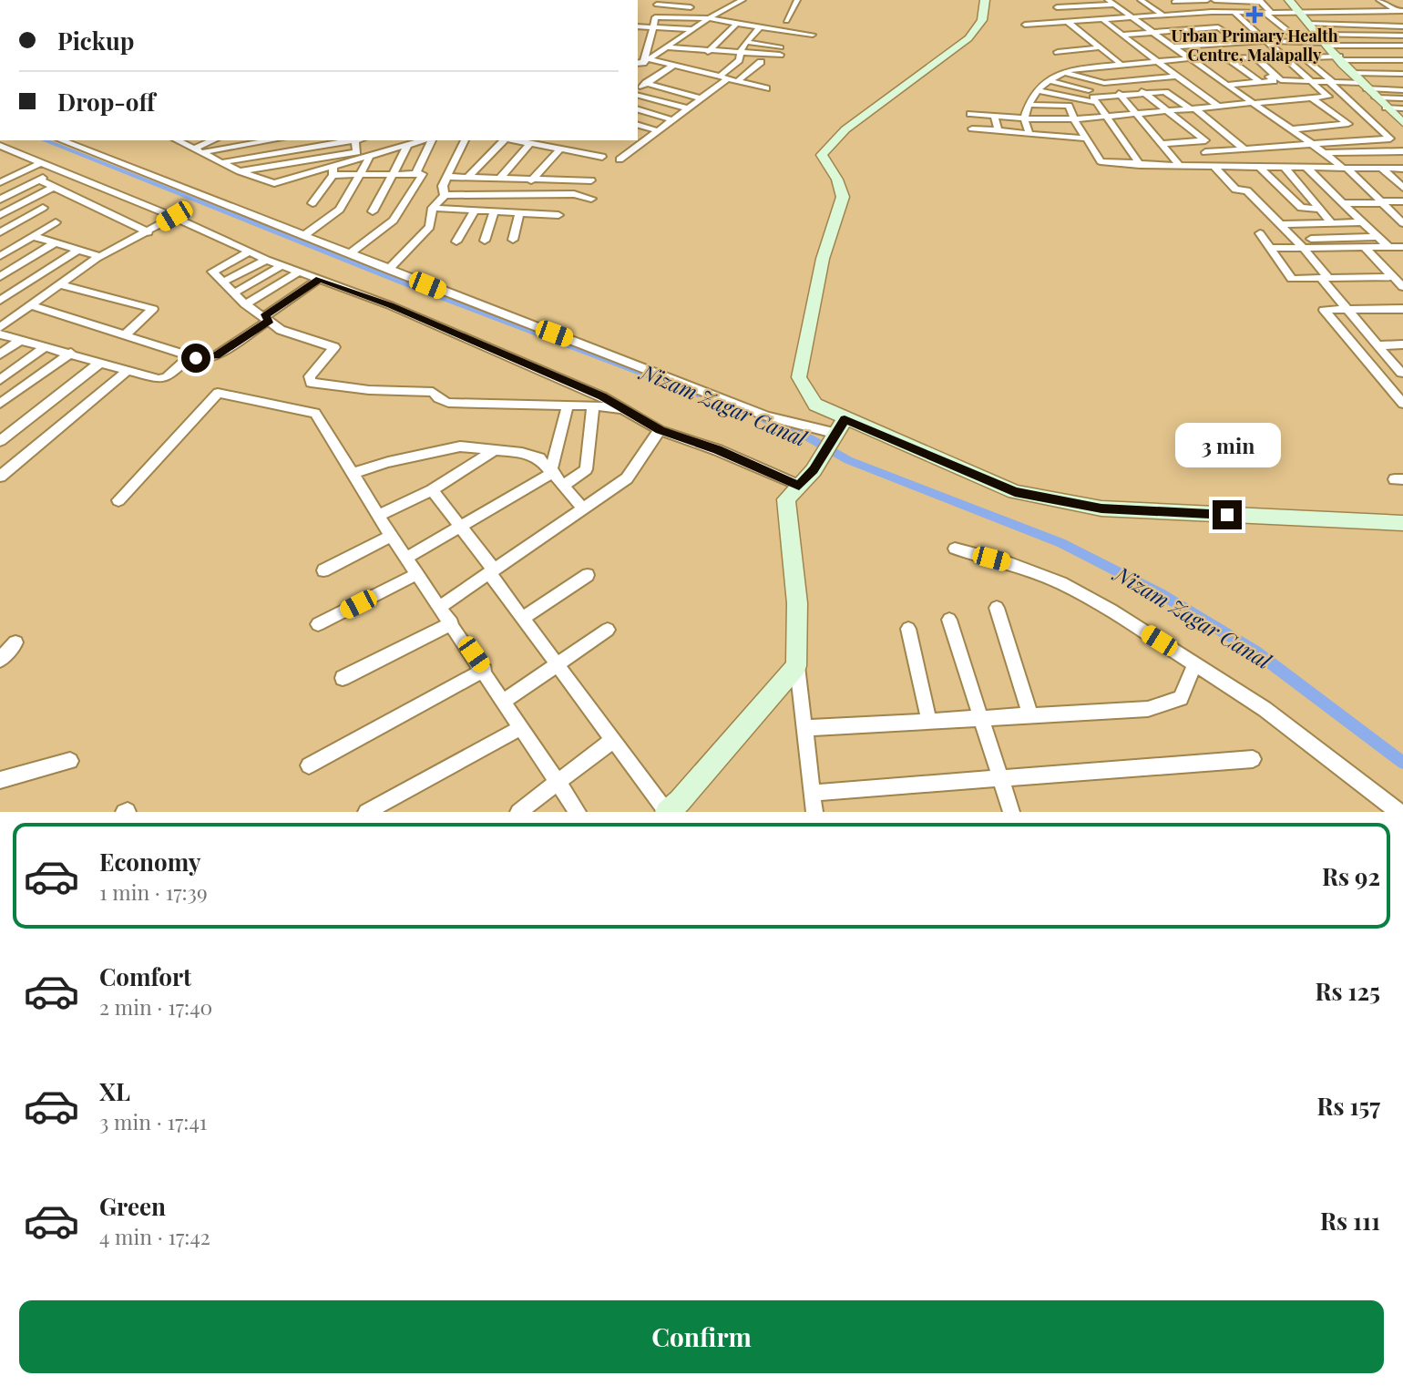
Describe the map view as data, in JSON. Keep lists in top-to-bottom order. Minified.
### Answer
{"water":["Nizam Zagar Canal"],"places":{"health":["Urban Primary Health Centre, Malapally"]},"page":{"banner":["Pickup","Drop-off"],"bubble":"3 min","list":[{"name":"Economy","note":"1 min · 17:39","value":"Rs 92"},{"name":"Comfort","note":"2 min · 17:40","value":"Rs 125"},{"name":"XL","note":"3 min · 17:41","value":"Rs 157"},{"name":"Green","note":"4 min · 17:42","value":"Rs 111"}],"buttons":"Confirm"}}
